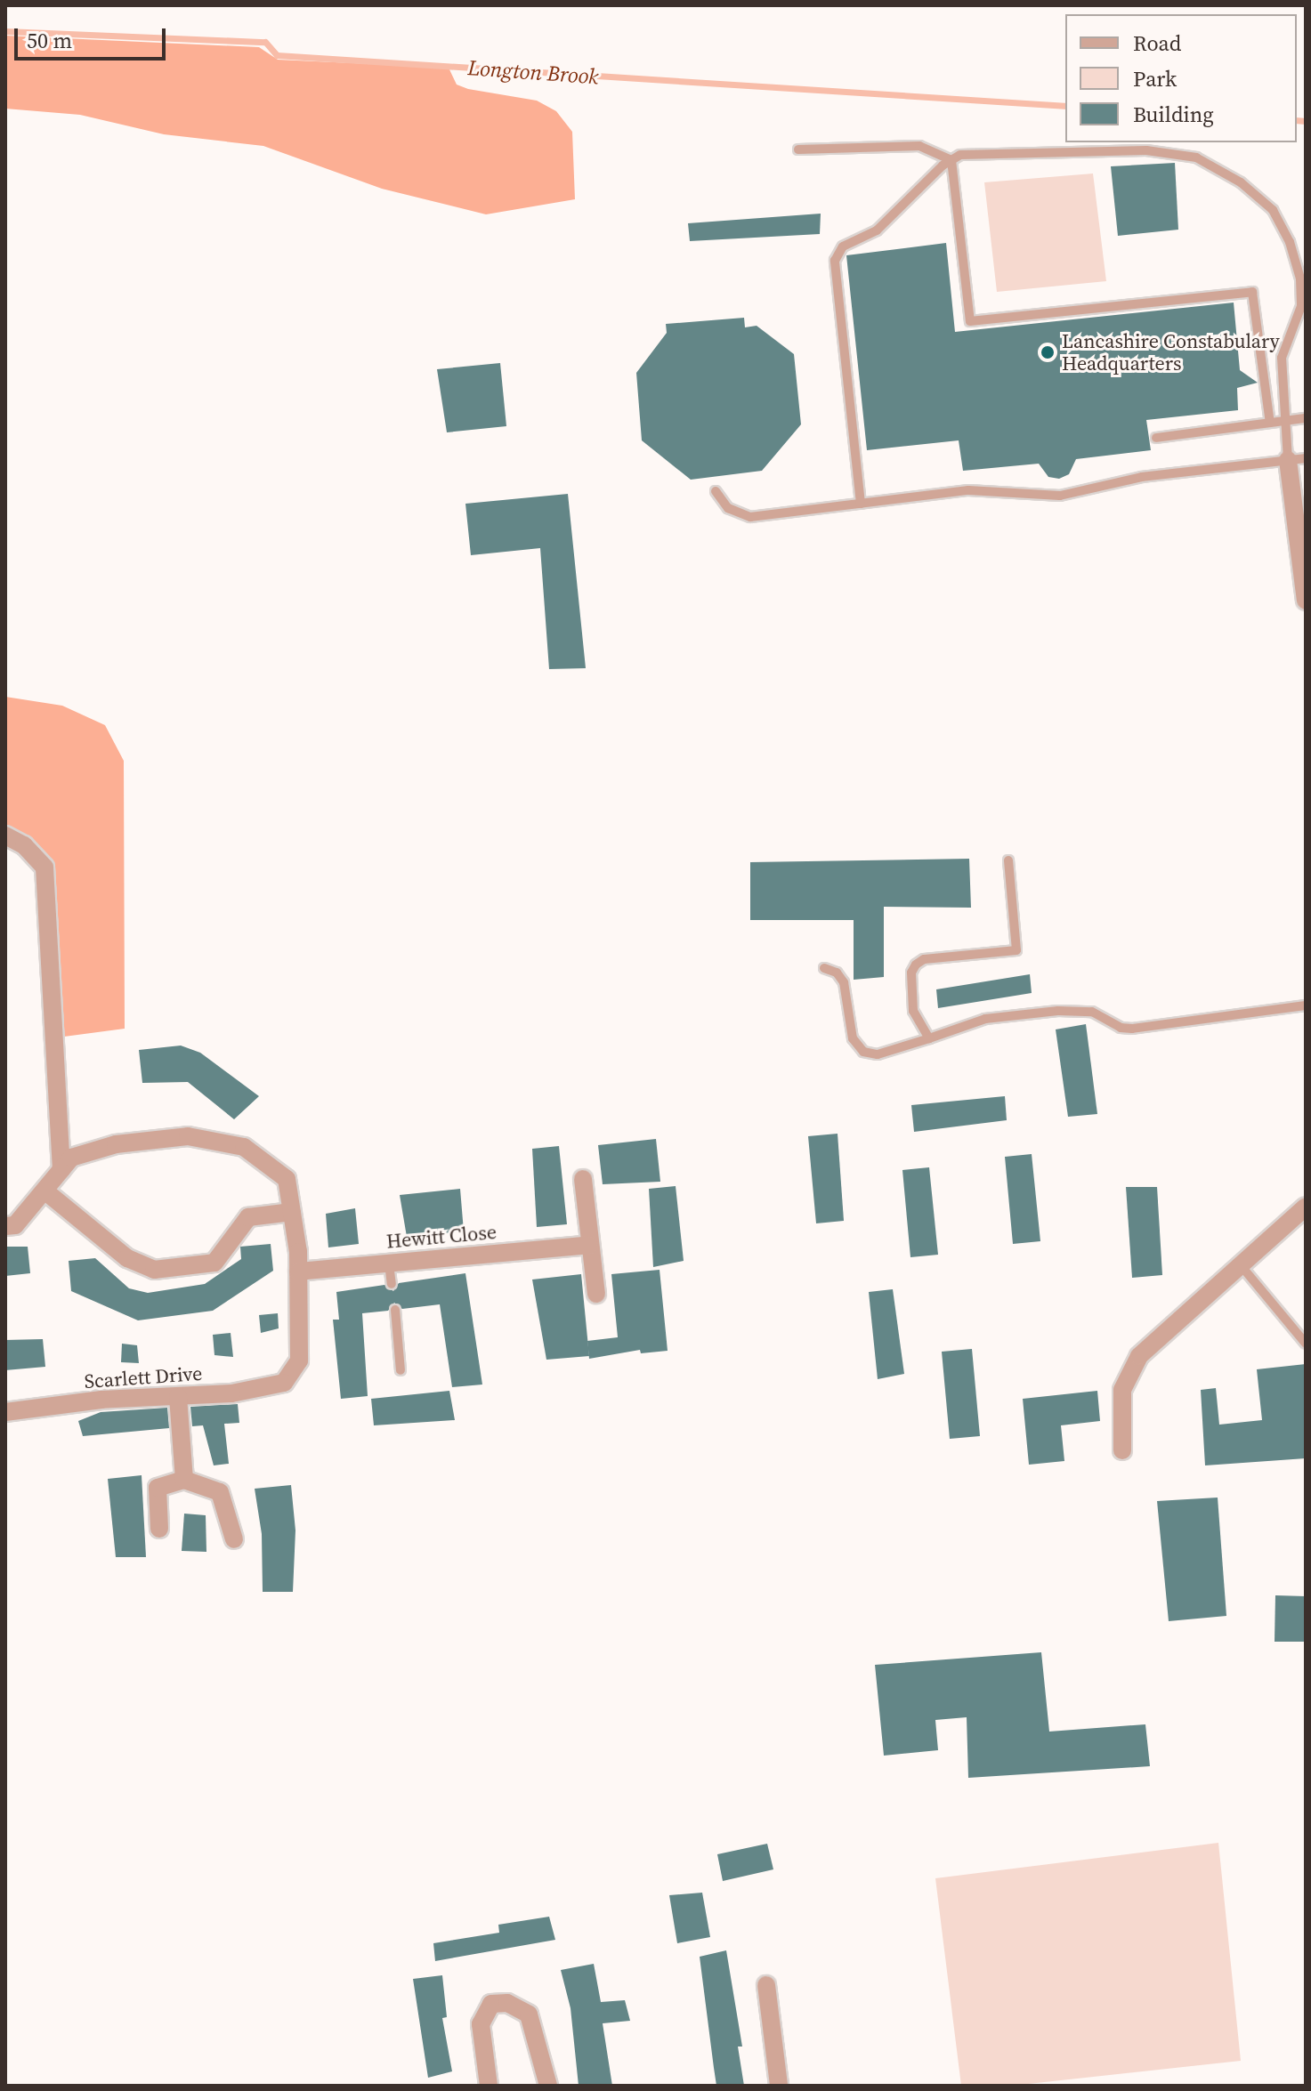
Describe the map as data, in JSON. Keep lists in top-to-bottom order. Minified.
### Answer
{"streets":{"street":["Hewitt Close","Scarlett Drive"]},"crossings":[["Hewitt Close","Scarlett Drive"]],"water":["Longton Brook"],"places":["Lancashire Constabulary Headquarters"],"legend":["Road","Park","Building"],"scale_bar":"50 m"}
